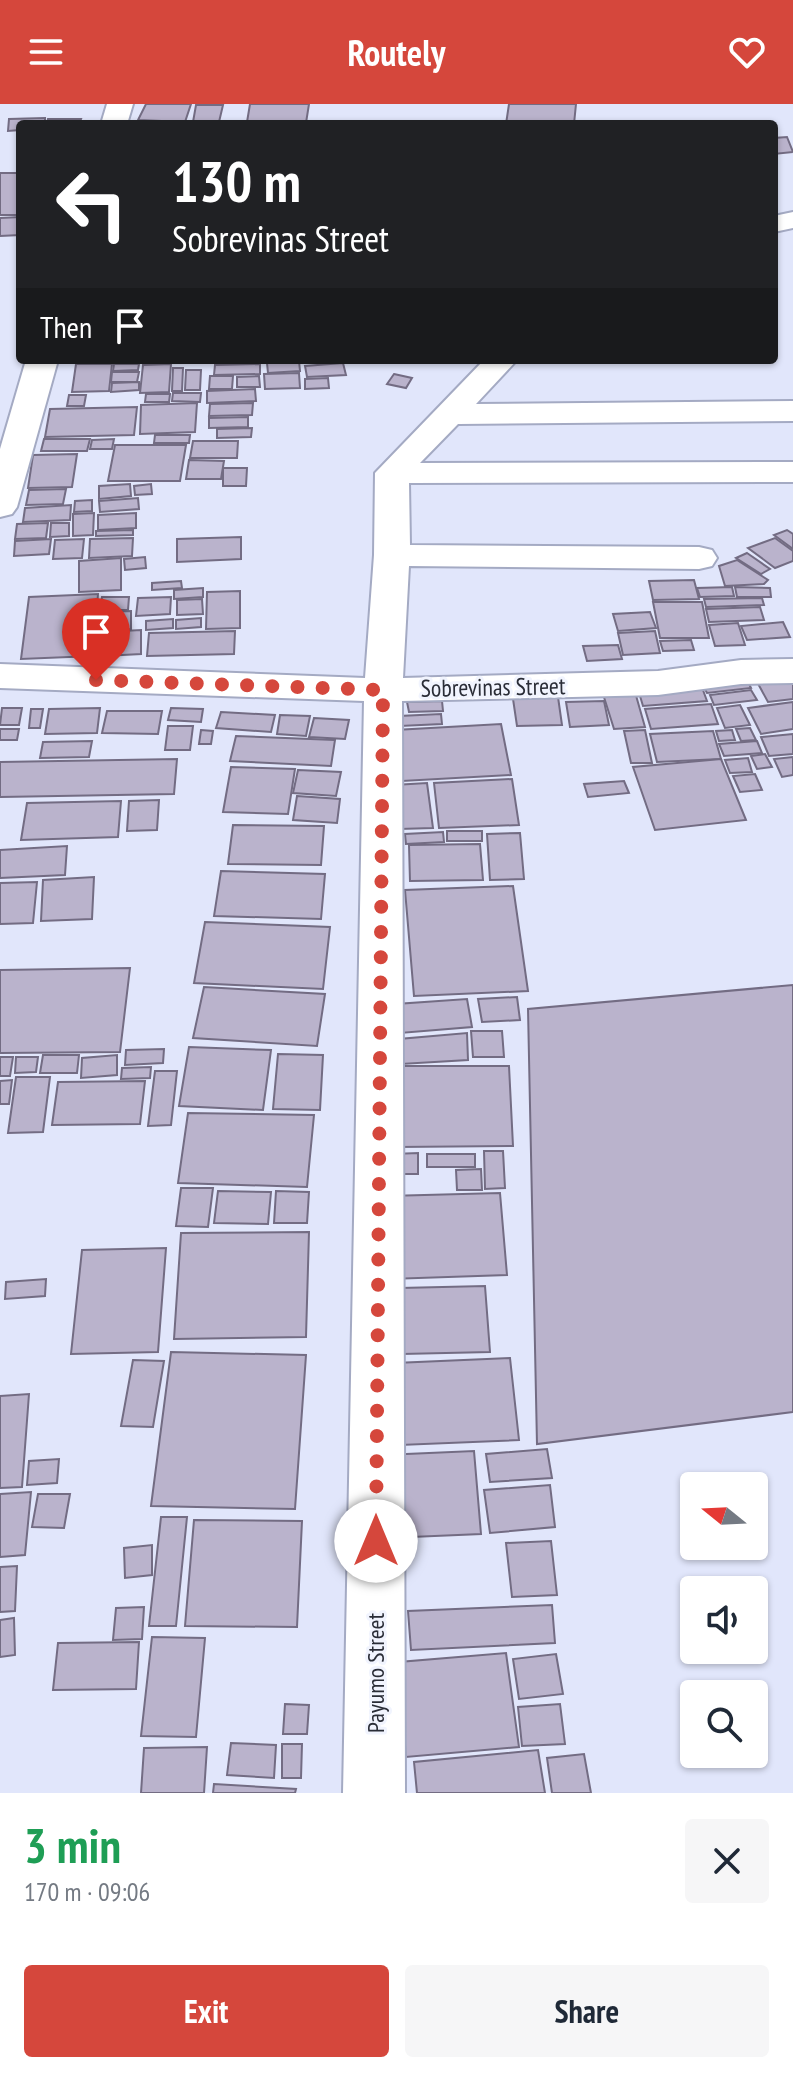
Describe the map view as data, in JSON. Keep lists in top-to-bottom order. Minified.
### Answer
{"streets":{"street":["Sobrevinas Street","Payumo Street"]},"crossings":[["Sobrevinas Street","Payumo Street"]],"north":"left","page":{"header":"Routely","turn":["130 m","Sobrevinas Street"],"then":"Then","heading":["3 min","170 m · 09:06"],"buttons":["Exit","Share"]}}
